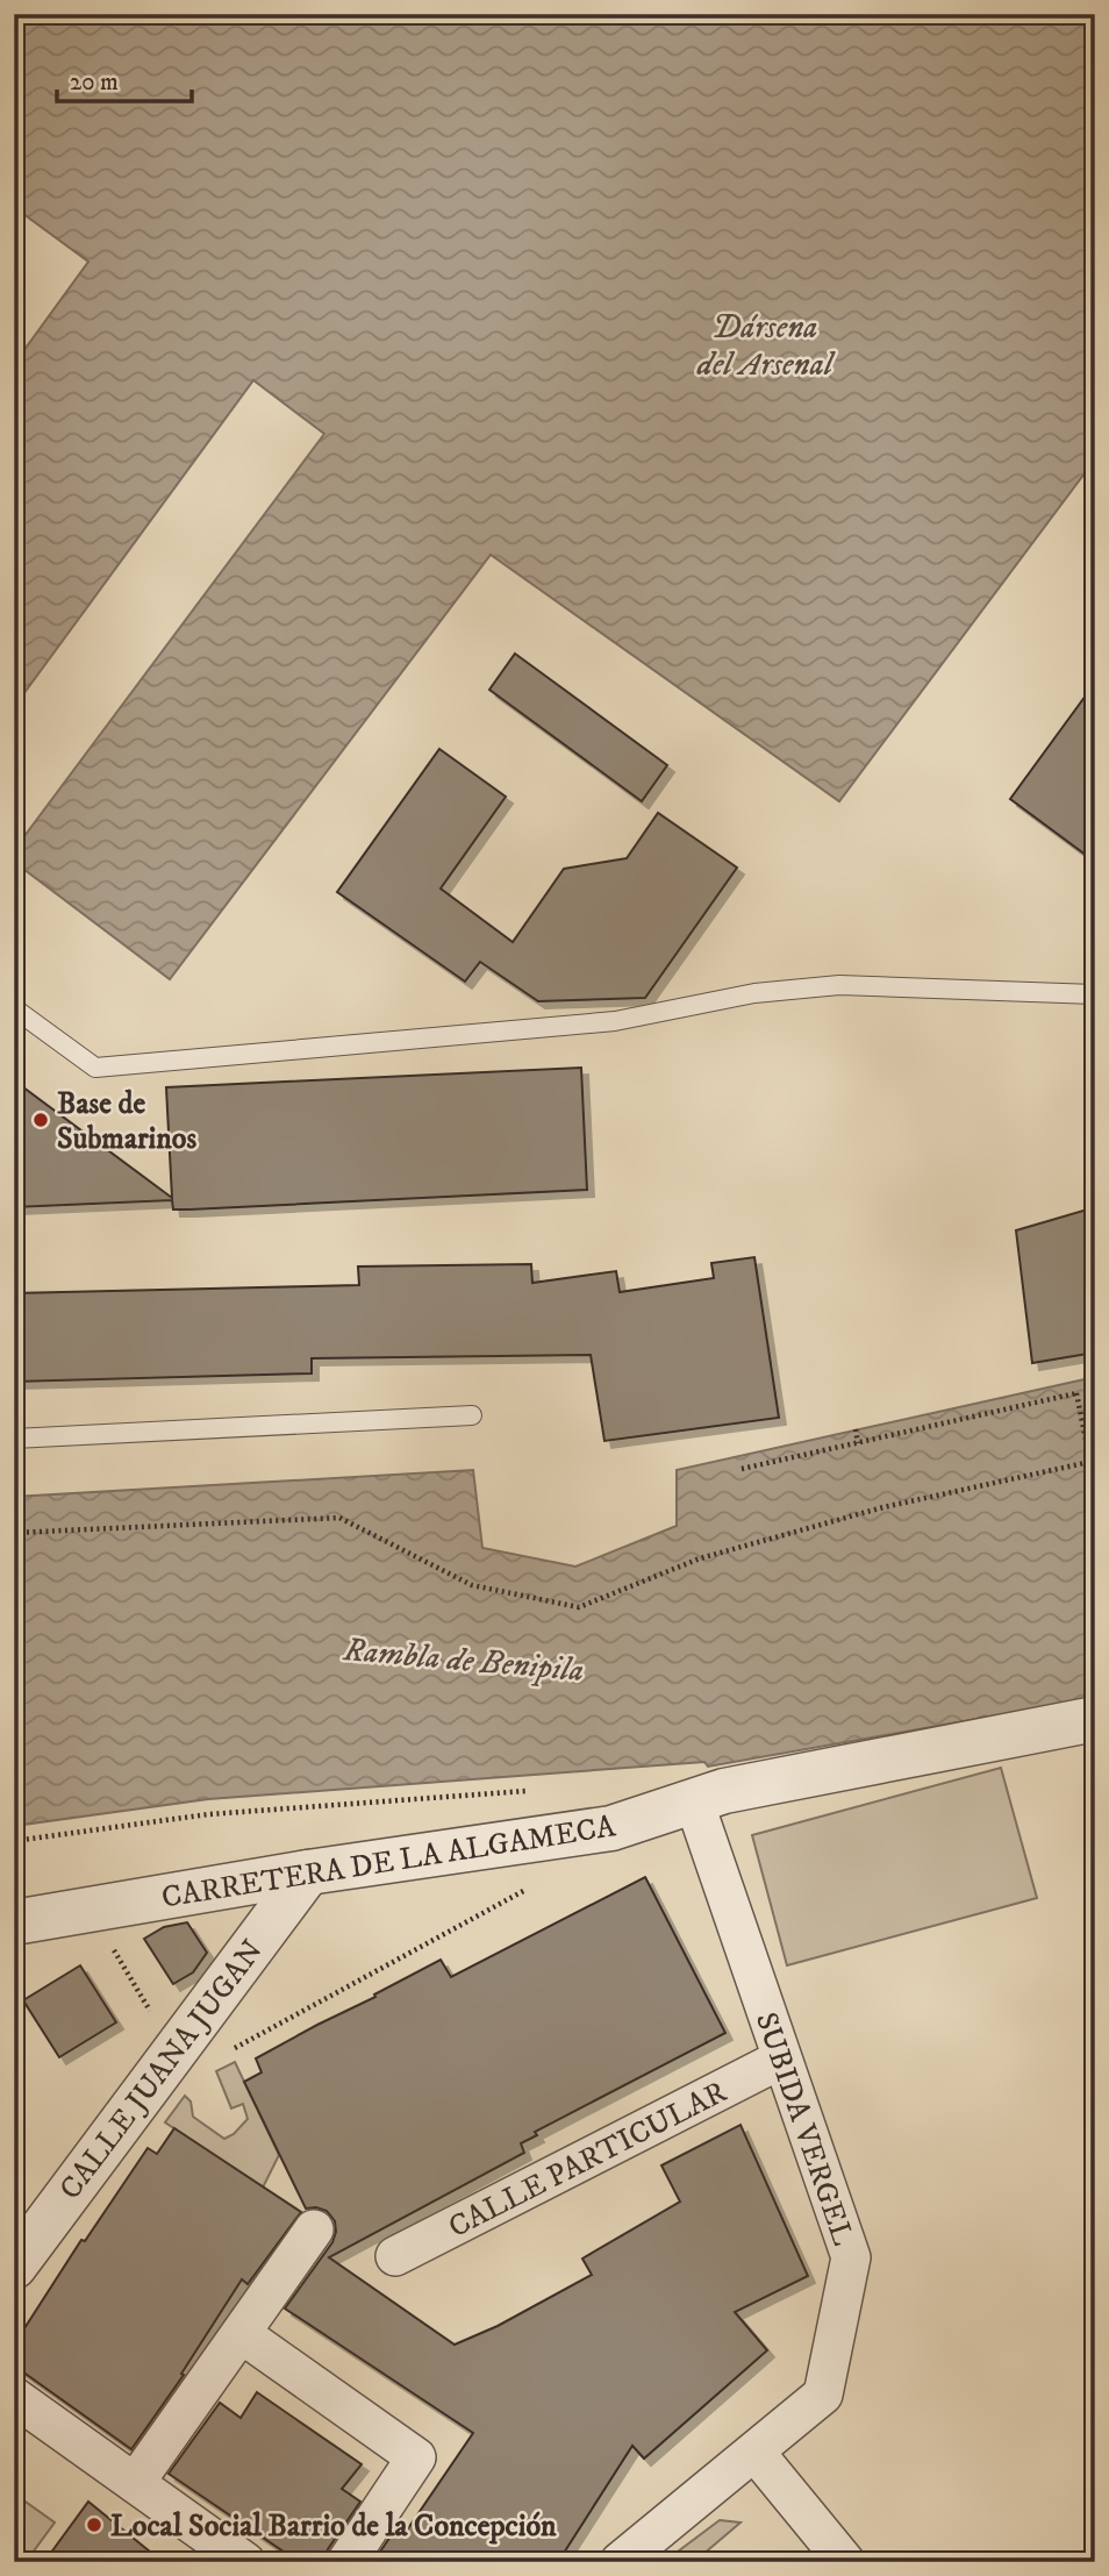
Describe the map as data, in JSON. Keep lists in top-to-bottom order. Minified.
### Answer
{"streets":{"street":["CARRETERA DE LA ALGAMECA","CALLE JUANA JUGAN","SUBIDA VERGEL","CALLE PARTICULAR"]},"crossings":[["CARRETERA DE LA ALGAMECA","CALLE JUANA JUGAN"],["CARRETERA DE LA ALGAMECA","SUBIDA VERGEL"],["SUBIDA VERGEL","CALLE PARTICULAR"]],"water":["Dársena del Arsenal","Rambla de Benipila"],"places":["Base de Submarinos","Local Social Barrio de la Concepción"],"scale_bar":"20 m"}
